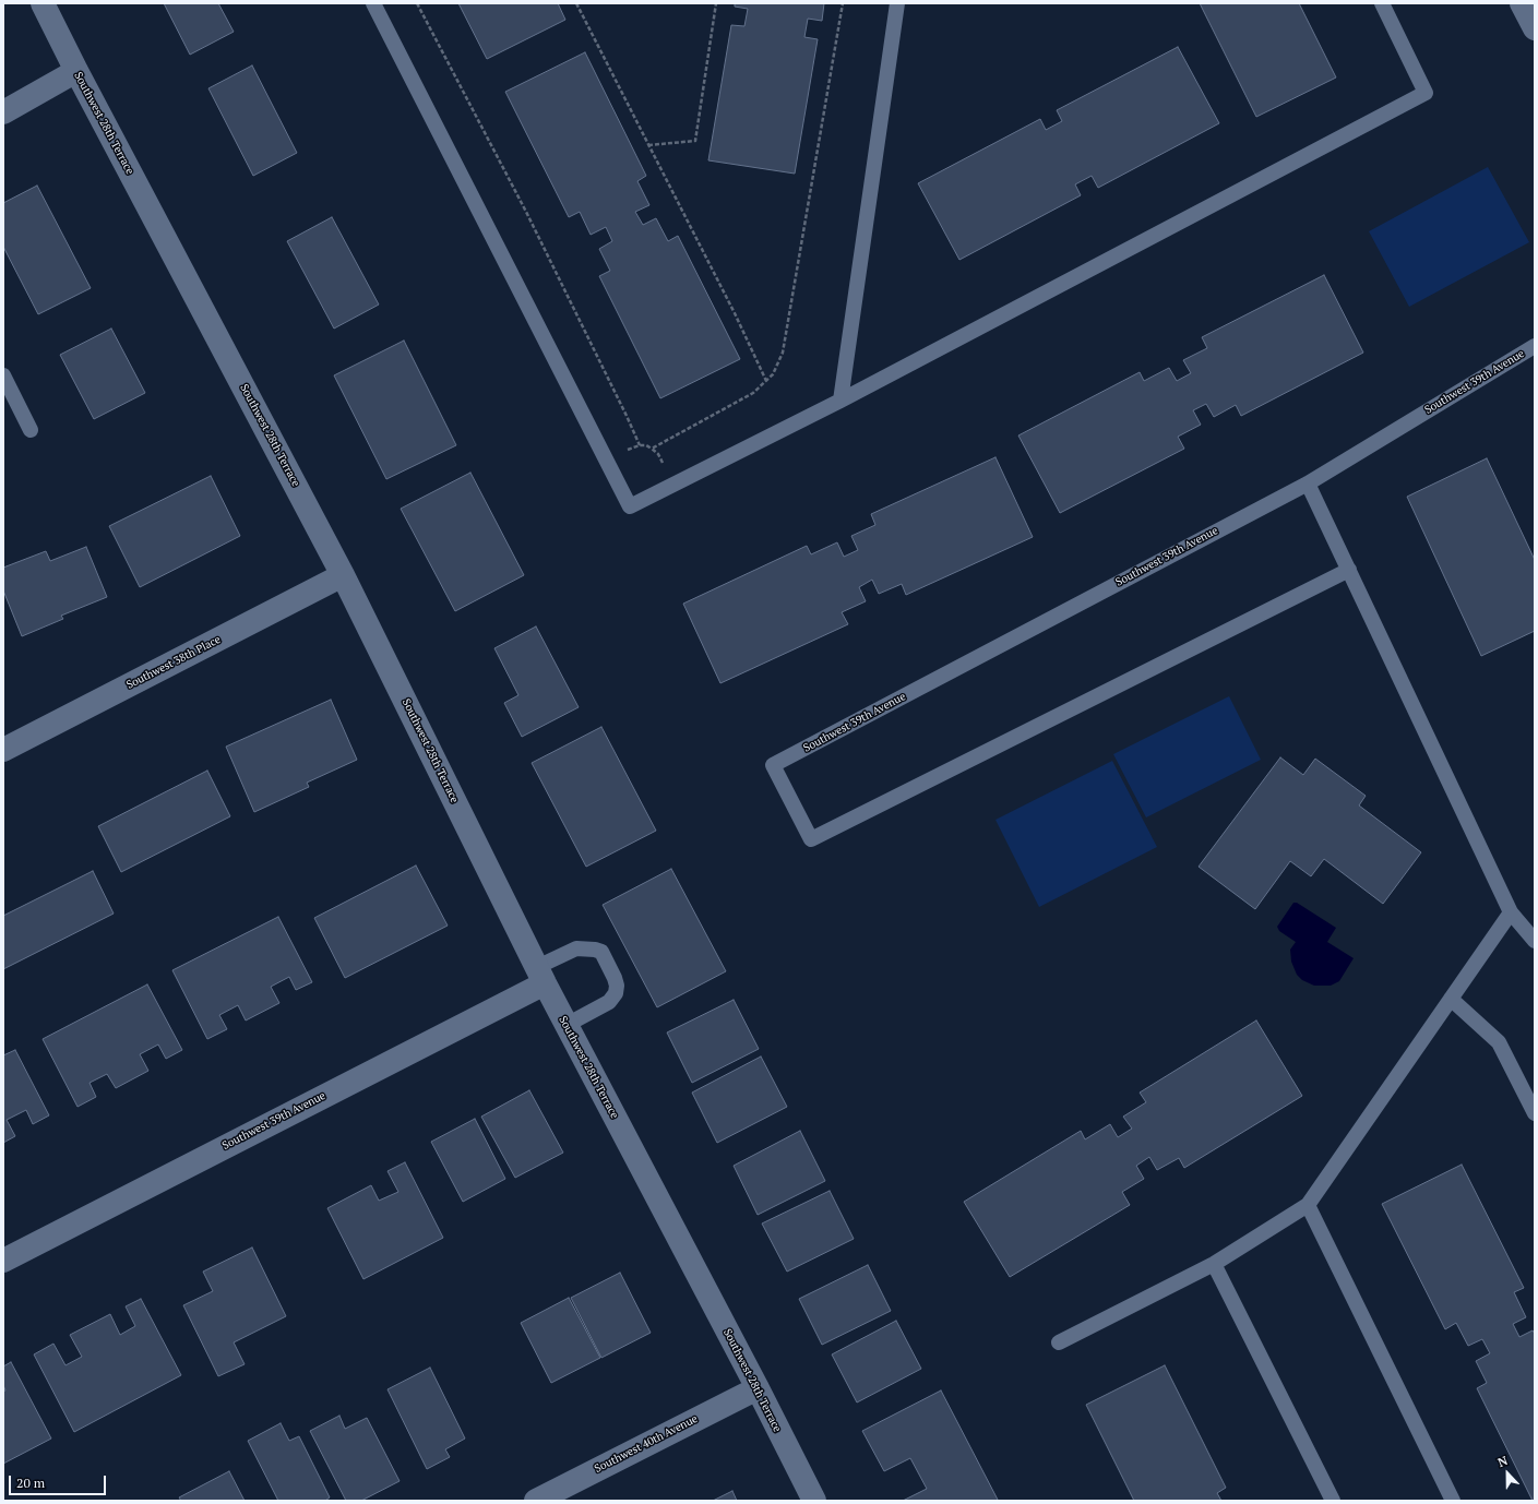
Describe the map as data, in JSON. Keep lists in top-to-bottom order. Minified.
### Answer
{"streets":{"street":["Southwest 28th Terrace","Southwest 39th Avenue","Southwest 38th Place","Southwest 40th Avenue"]},"crossings":[["Southwest 28th Terrace","Southwest 39th Avenue"],["Southwest 28th Terrace","Southwest 38th Place"],["Southwest 28th Terrace","Southwest 40th Avenue"]],"scale_bar":"20 m","north":"top"}
